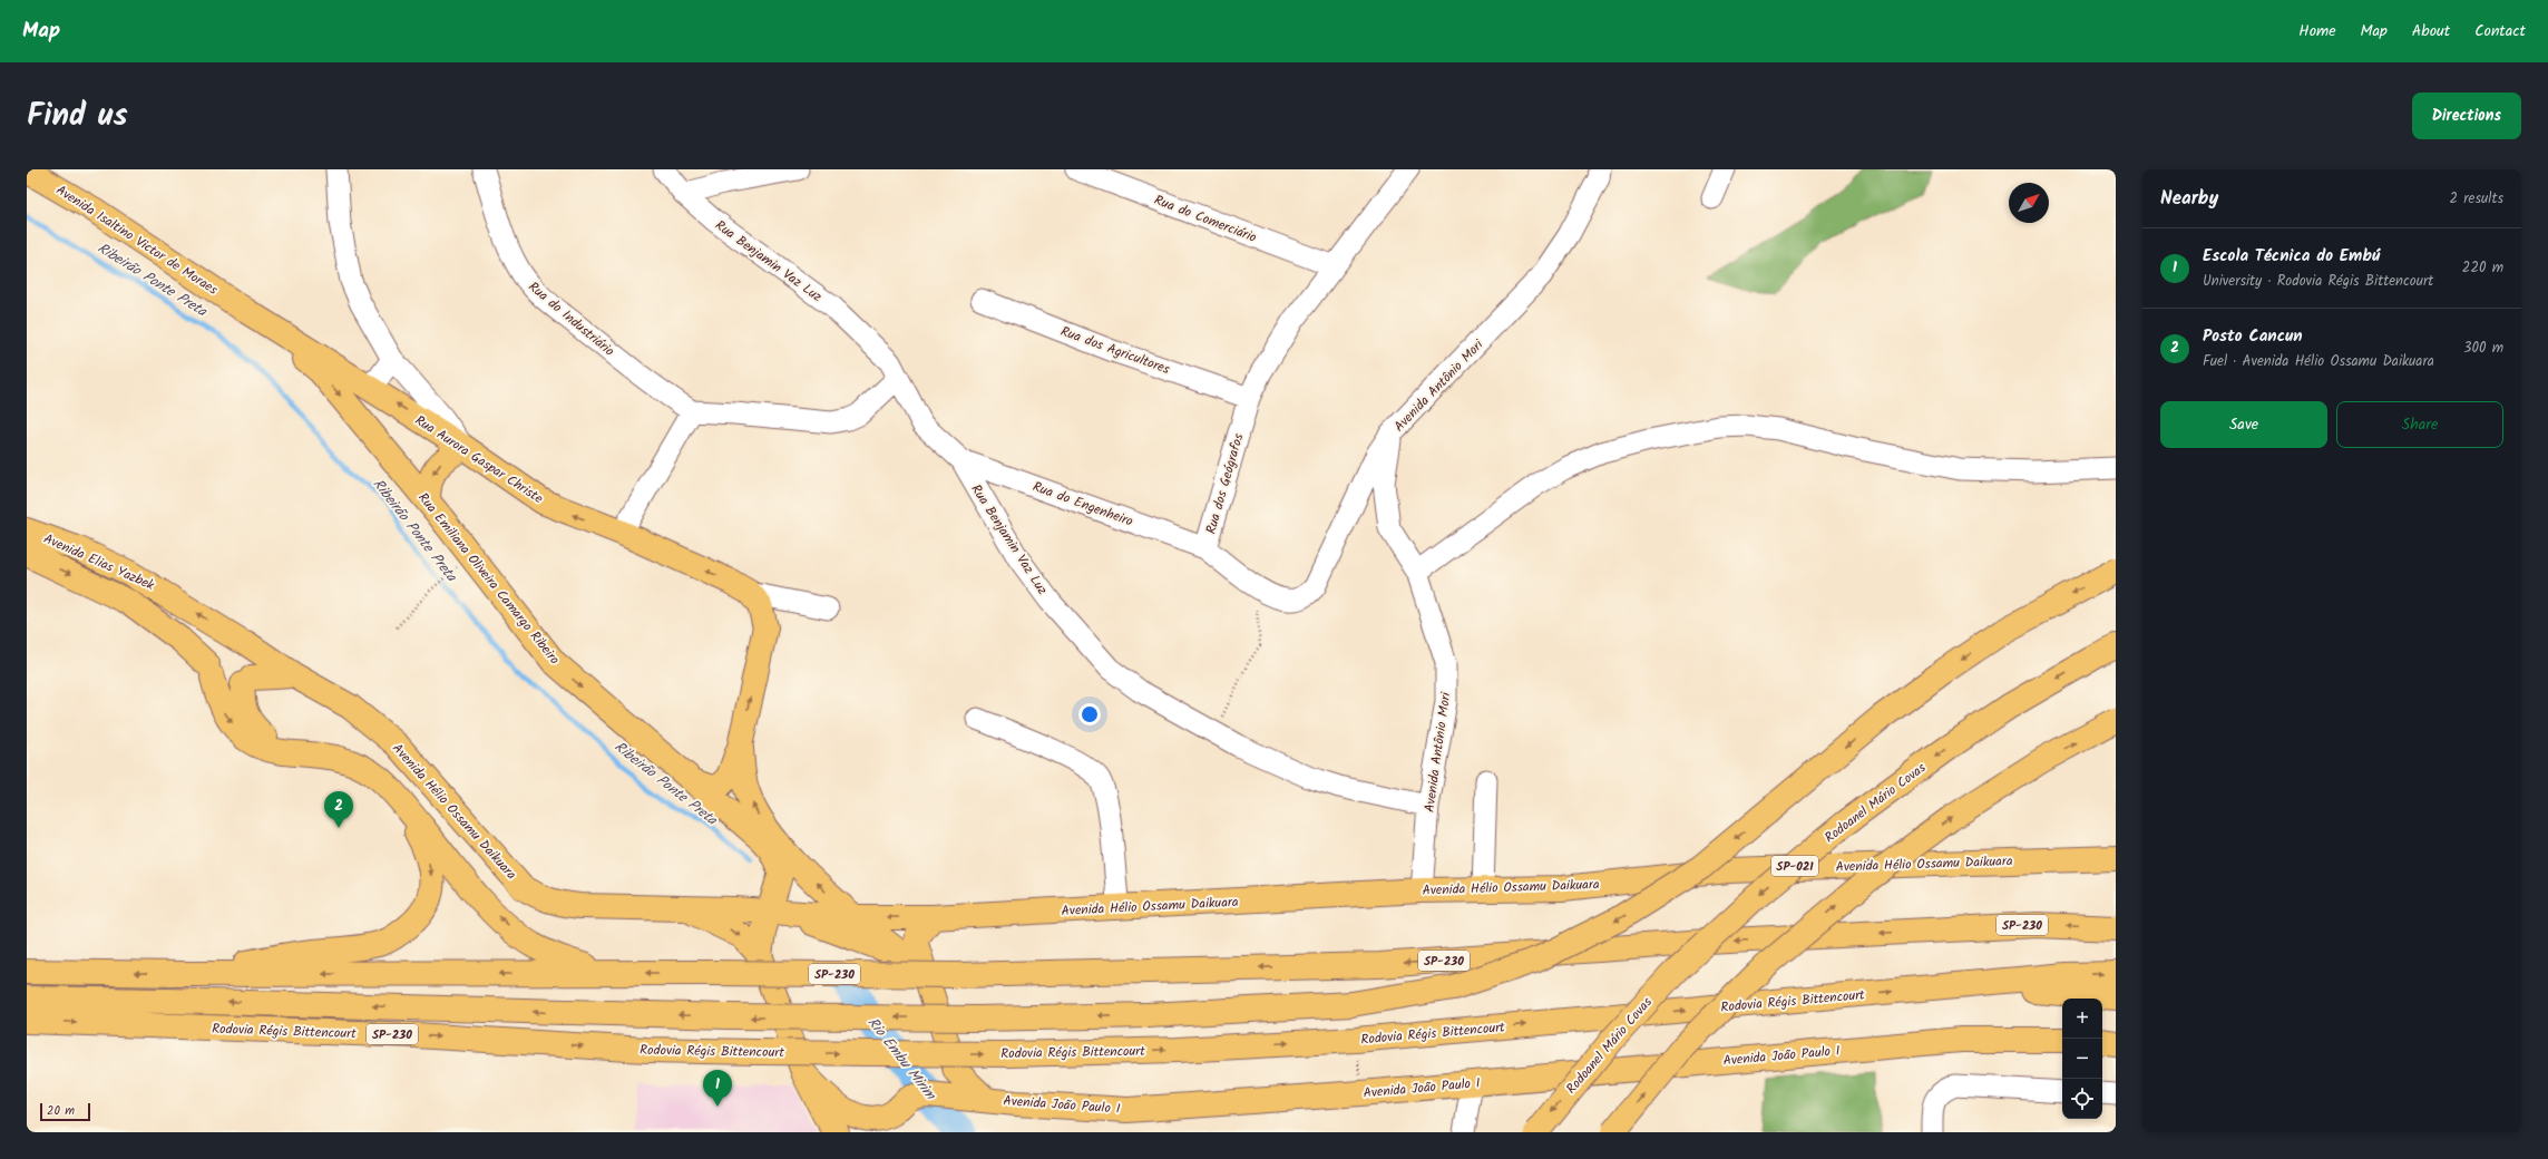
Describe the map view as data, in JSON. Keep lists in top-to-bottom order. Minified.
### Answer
{"streets":{"main road":["Avenida Isaltino Victor de Moraes","Rua Aurora Gaspar Christe","Avenida Elias Yazbek","Rua Emiliana Oliveira Camargo Ribeiro","Rodoanel Mário Covas","Avenida Hélio Ossamu Daikuara","SP-021","SP-230","Rodovia Régis Bittencourt","Avenida João Paulo I"],"street":["Rua do Comerciário","Rua Benjamin Vaz Luz","Rua do Industriário","Rua dos Agricultores","Avenida Antônio Mori","Rua dos Geógrafos","Rua do Engenheiro"]},"crossings":[["Rua do Comerciário","Rua dos Geógrafos"],["Avenida Isaltino Victor de Moraes","Rua Aurora Gaspar Christe"],["Avenida Isaltino Victor de Moraes","Rua Emiliana Oliveira Camargo Ribeiro"],["Rua Benjamin Vaz Luz","Avenida Antônio Mori"],["Rua Benjamin Vaz Luz","Rua do Engenheiro"],["Rua dos Agricultores","Rua dos Geógrafos"],["Avenida Antônio Mori","Rua dos Geógrafos"],["Avenida Antônio Mori","Avenida Hélio Ossamu Daikuara"],["Rua Aurora Gaspar Christe","Rua Emiliana Oliveira Camargo Ribeiro"],["Rua dos Geógrafos","Rua do Engenheiro"],["Avenida Elias Yazbek","Avenida Hélio Ossamu Daikuara"],["Rua Emiliana Oliveira Camargo Ribeiro","Avenida Hélio Ossamu Daikuara"]],"one_way":["Rua Aurora Gaspar Christe","Rua Emiliana Oliveira Camargo Ribeiro"],"water":["Ribeirão Ponte Preta","Rio Embu Mirim"],"scale_bar":"20 m","north":"top right","page":{"header":"Map","nav":["Home","Map","About","Contact"],"title":"Find us","buttons":["Directions",["Save","Share"]],"heading":["Nearby","2 results"],"list":[{"mark":"1","name":"Escola Técnica do Embú","note":"University · Rodovia Régis Bittencourt","value":"220 m"},{"mark":"2","name":"Posto Cancun","note":"Fuel · Avenida Hélio Ossamu Daikuara","value":"300 m"}],"pins":["2","1"],"map_buttons":["+","−"],"scale":"20 m"}}
